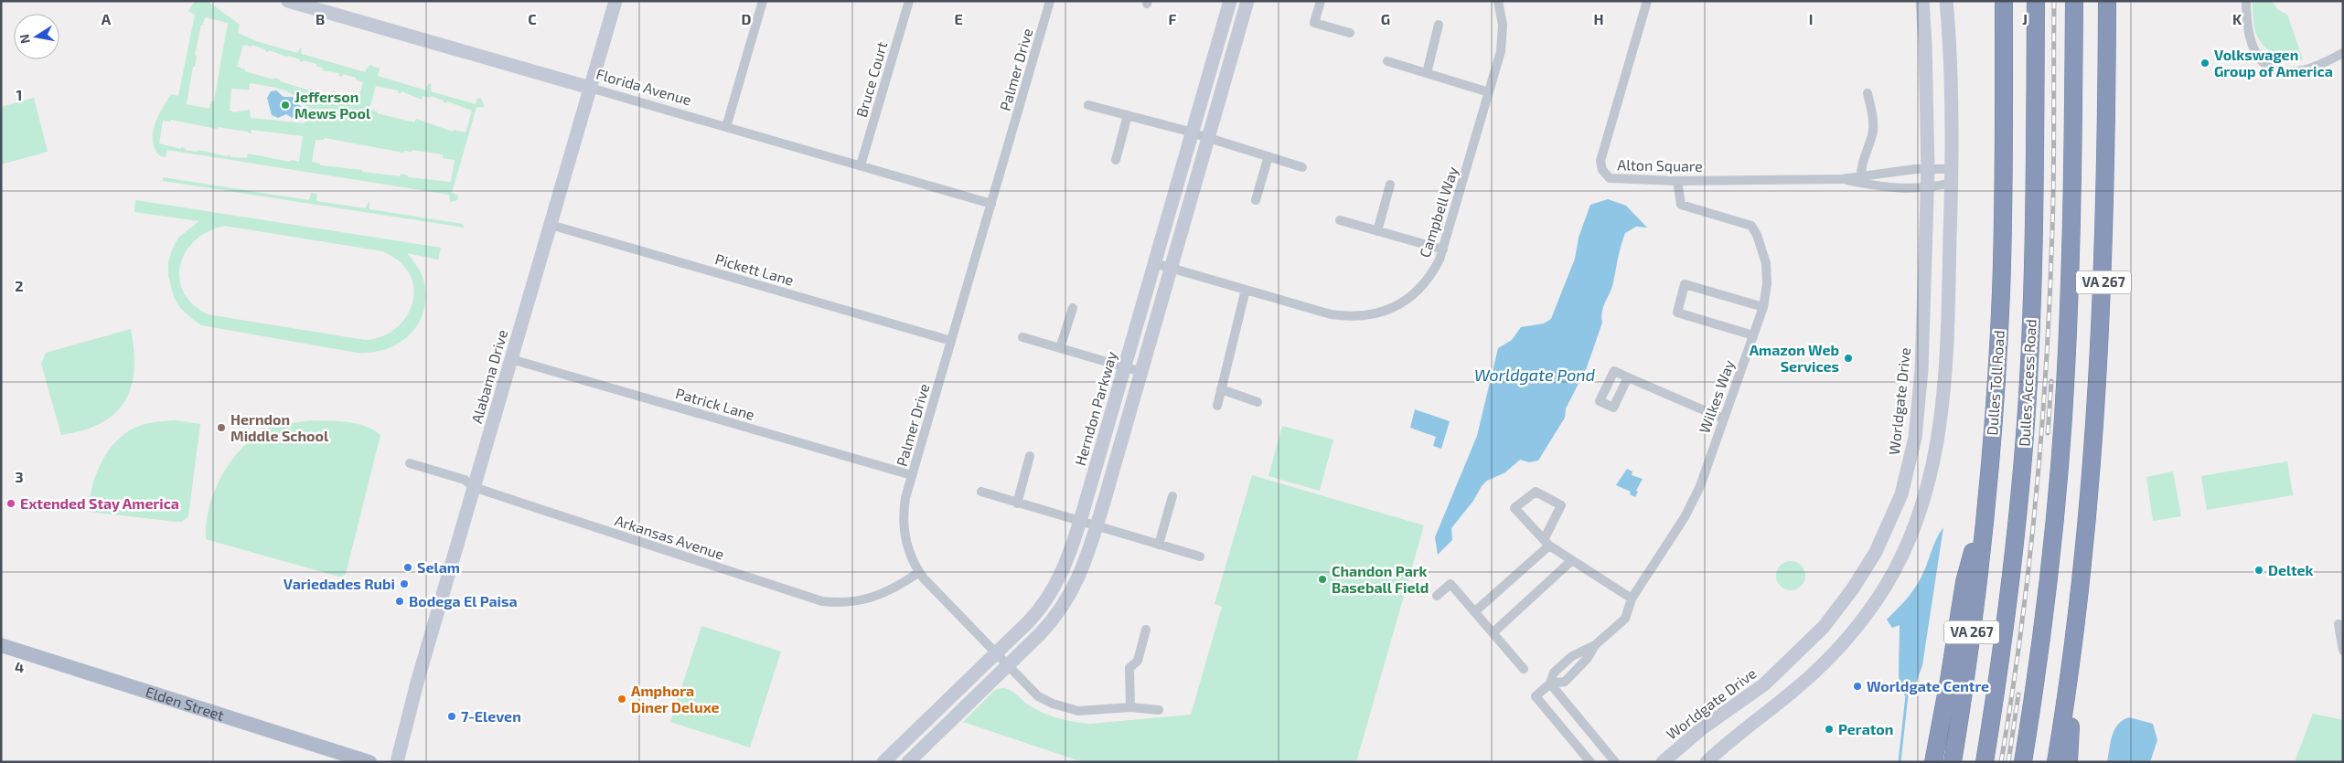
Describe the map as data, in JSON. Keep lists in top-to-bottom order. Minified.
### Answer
{"streets":{"highway":["VA 267","Dulles Toll Road","Dulles Access Road"],"main road":["Elden Street"],"street":["Palmer Drive","Bruce Court","Florida Avenue","Alton Square","Campbell Way","Pickett Lane","Alabama Drive","Wilkes Way","Worldgate Drive","Patrick Lane","Herndon Parkway","Arkansas Avenue"]},"crossings":[["Palmer Drive","Florida Avenue"],["Palmer Drive","Pickett Lane"],["Palmer Drive","Patrick Lane"],["Palmer Drive","Herndon Parkway"],["Palmer Drive","Arkansas Avenue"],["Bruce Court","Florida Avenue"],["Florida Avenue","Alabama Drive"],["Alton Square","Wilkes Way"],["Alton Square","Worldgate Drive"],["Campbell Way","Herndon Parkway"],["Pickett Lane","Alabama Drive"],["Alabama Drive","Patrick Lane"],["Alabama Drive","Arkansas Avenue"]],"water":["Worldgate Pond"],"places":["Volkswagen Group of America","Jefferson Mews Pool","Amazon Web Services","Herndon Middle School","Extended Stay America","Selam","Deltek","Chandon Park Baseball Field","Variedades Rubi","Bodega El Paisa","Worldgate Centre","Amphora Diner Deluxe","7-Eleven","Peraton"],"north":"left","grid":{"columns":["A","B","C","D","E","F","G","H","I","J","K"],"rows":["1","2","3","4"]}}
